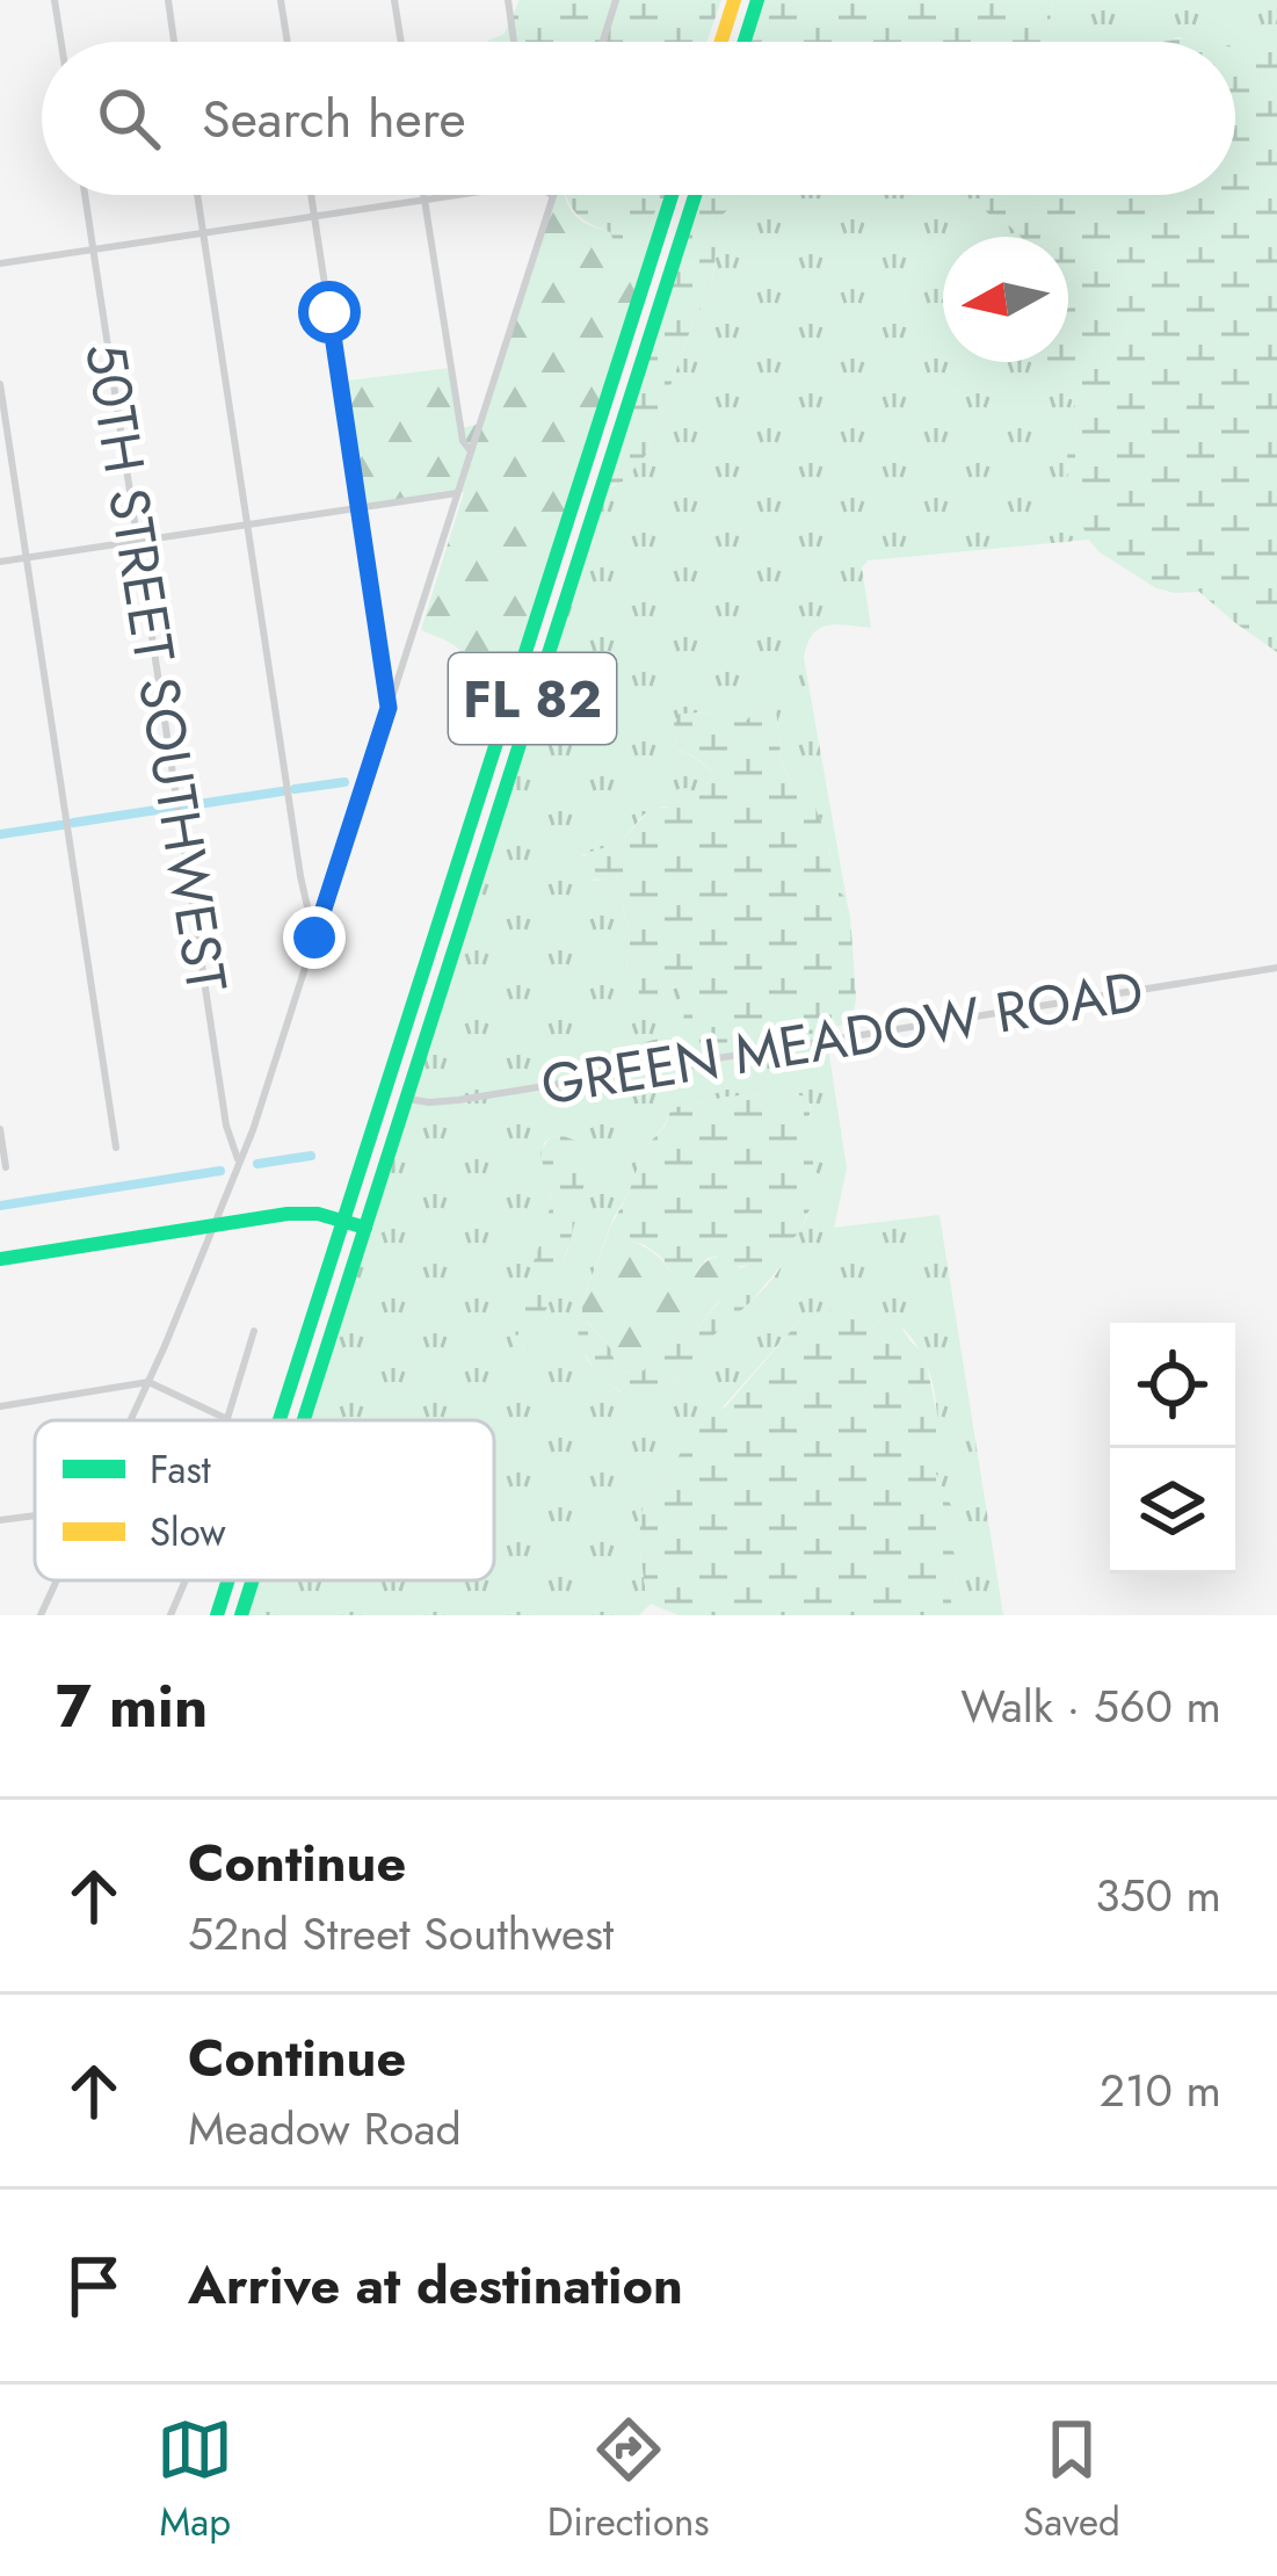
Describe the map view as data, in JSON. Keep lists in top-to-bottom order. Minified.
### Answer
{"streets":{"main road":["FL 82"],"street":["50TH STREET SOUTHWEST","GREEN MEADOW ROAD"]},"crossings":[["FL 82","GREEN MEADOW ROAD"]],"legend":["Fast","Slow"],"north":"left","page":{"search":"Search here","heading":["7 min","Walk · 560 m"],"list":[["Continue","52nd Street Southwest","350 m"],["Continue","Meadow Road","210 m"],"Arrive at destination"],"nav":["Map","Directions","Saved"]}}
